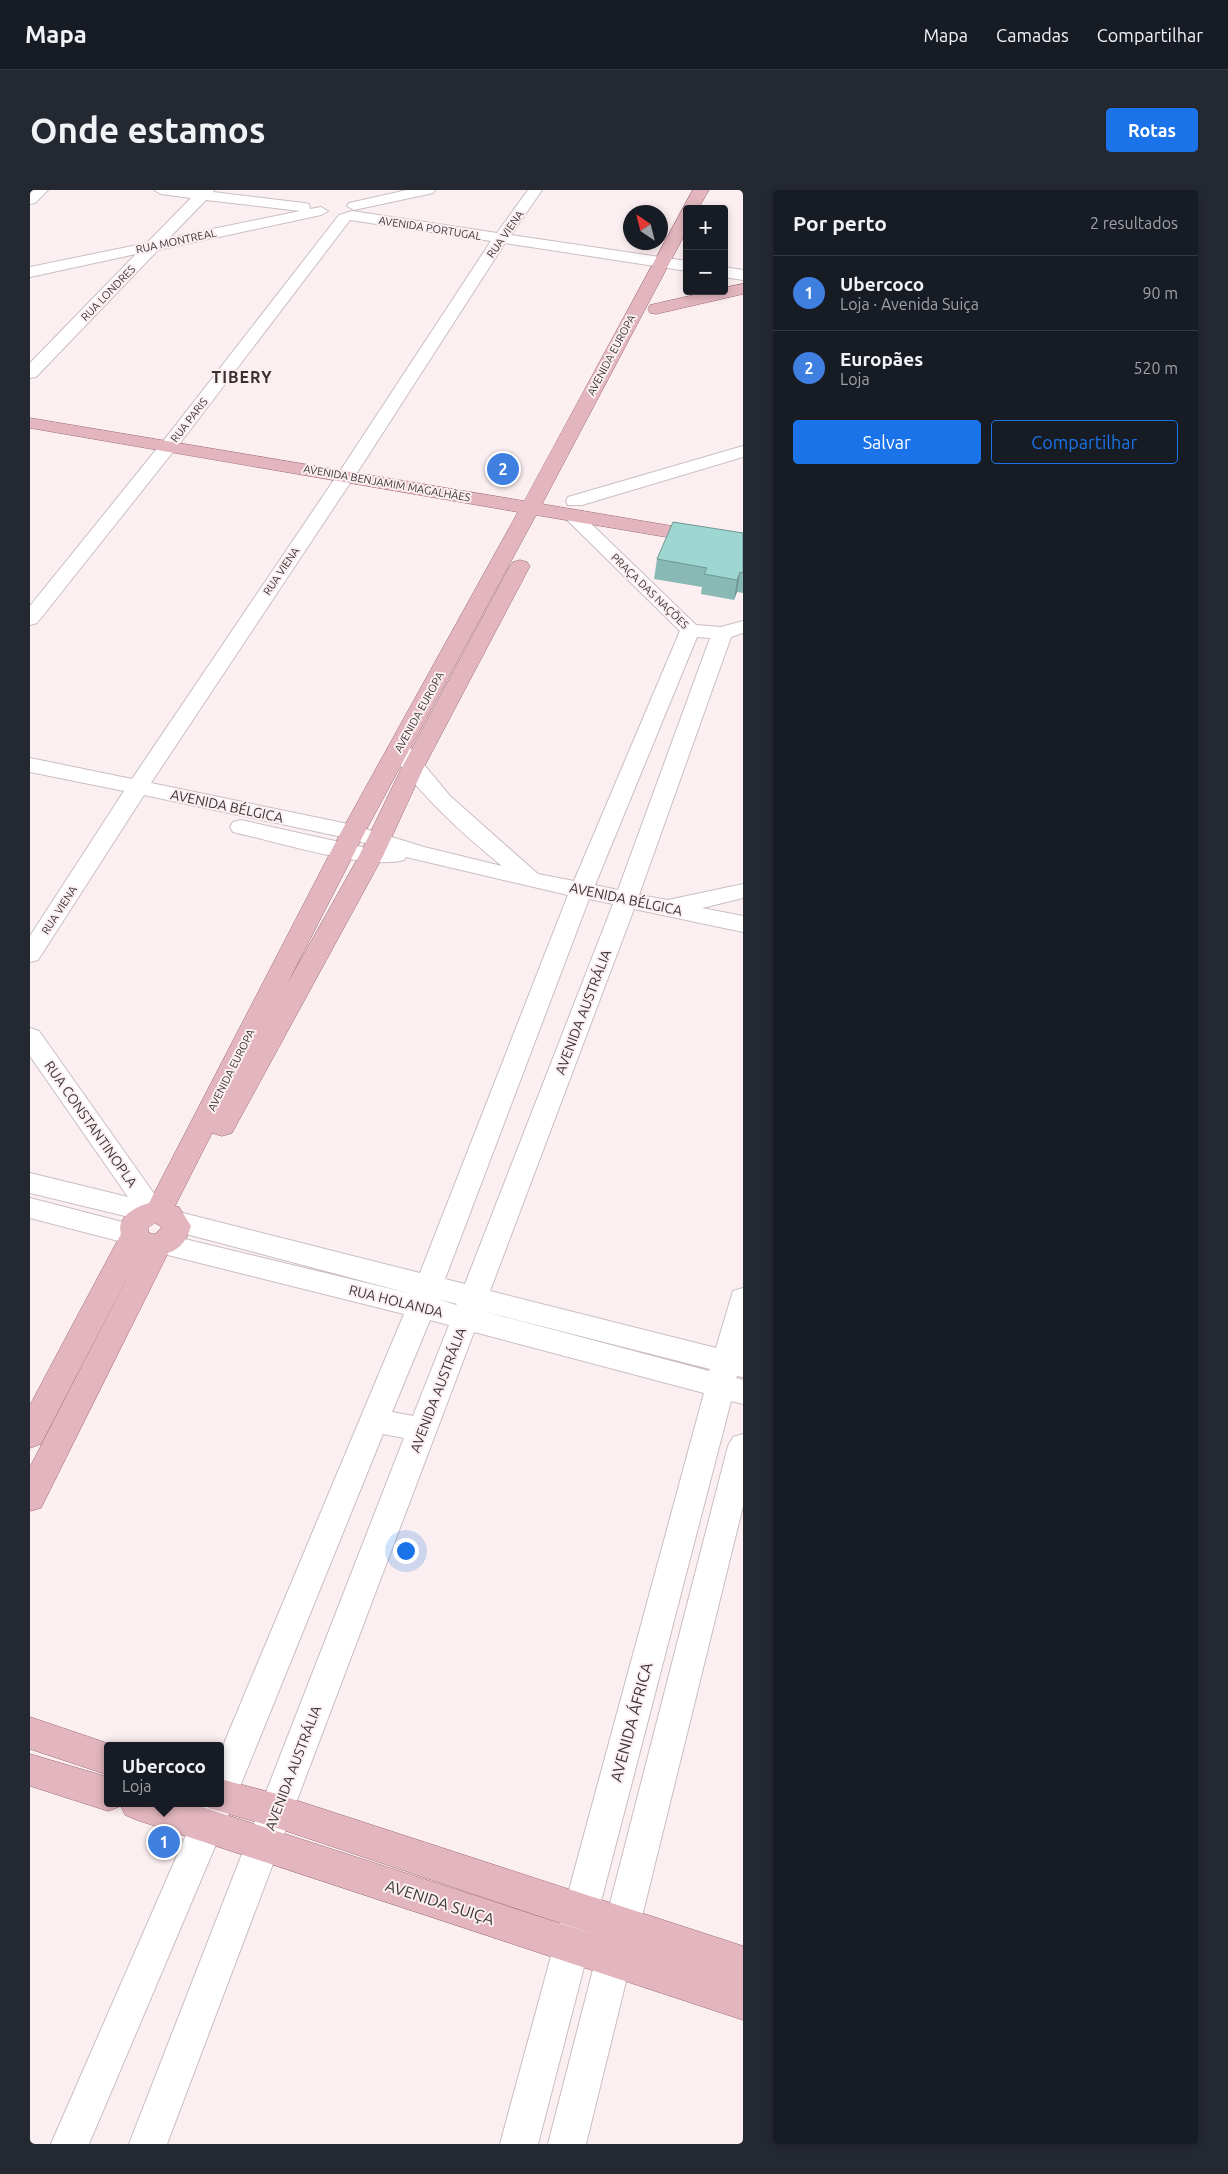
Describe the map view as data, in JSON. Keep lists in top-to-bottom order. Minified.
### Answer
{"streets":{"main road":["AVENIDA EUROPA","AVENIDA BENJAMIM MAGALHÃES","AVENIDA SUIÇA"],"street":["AVENIDA PORTUGAL","RUA VIENA","RUA MONTREAL","RUA LONDRES","RUA PARIS","PRAÇA DAS NAÇÕES","AVENIDA BÉLGICA","AVENIDA AUSTRÁLIA","RUA CONSTANTINOPLA","RUA HOLANDA","AVENIDA ÁFRICA"]},"crossings":[["AVENIDA PORTUGAL","RUA VIENA"],["AVENIDA PORTUGAL","RUA MONTREAL"],["AVENIDA PORTUGAL","RUA LONDRES"],["AVENIDA PORTUGAL","AVENIDA EUROPA"],["AVENIDA PORTUGAL","RUA PARIS"],["RUA VIENA","AVENIDA BENJAMIM MAGALHÃES"],["RUA VIENA","AVENIDA BÉLGICA"],["RUA MONTREAL","RUA LONDRES"],["RUA MONTREAL","RUA PARIS"],["AVENIDA EUROPA","AVENIDA BENJAMIM MAGALHÃES"],["AVENIDA EUROPA","PRAÇA DAS NAÇÕES"],["AVENIDA EUROPA","AVENIDA BÉLGICA"],["AVENIDA EUROPA","RUA CONSTANTINOPLA"],["AVENIDA EUROPA","RUA HOLANDA"],["RUA PARIS","AVENIDA BENJAMIM MAGALHÃES"],["AVENIDA BENJAMIM MAGALHÃES","PRAÇA DAS NAÇÕES"],["PRAÇA DAS NAÇÕES","AVENIDA AUSTRÁLIA"],["AVENIDA BÉLGICA","AVENIDA AUSTRÁLIA"],["AVENIDA AUSTRÁLIA","RUA HOLANDA"],["AVENIDA AUSTRÁLIA","AVENIDA SUIÇA"],["RUA CONSTANTINOPLA","RUA HOLANDA"],["RUA HOLANDA","AVENIDA ÁFRICA"],["AVENIDA ÁFRICA","AVENIDA SUIÇA"]],"districts":["TIBERY"],"north":"top left","page":{"header":"Mapa","nav":["Mapa","Camadas","Compartilhar"],"buttons":["Rotas",["Salvar","Compartilhar"]],"title":"Onde estamos","heading":["Por perto","2 resultados"],"map_buttons":["+","−"],"list":[{"mark":"1","name":"Ubercoco","note":"Loja · Avenida Suiça","value":"90 m"},{"mark":"2","name":"Europães","note":"Loja","value":"520 m"}],"pins":["2","1"],"popup":["Ubercoco","Loja"]}}
